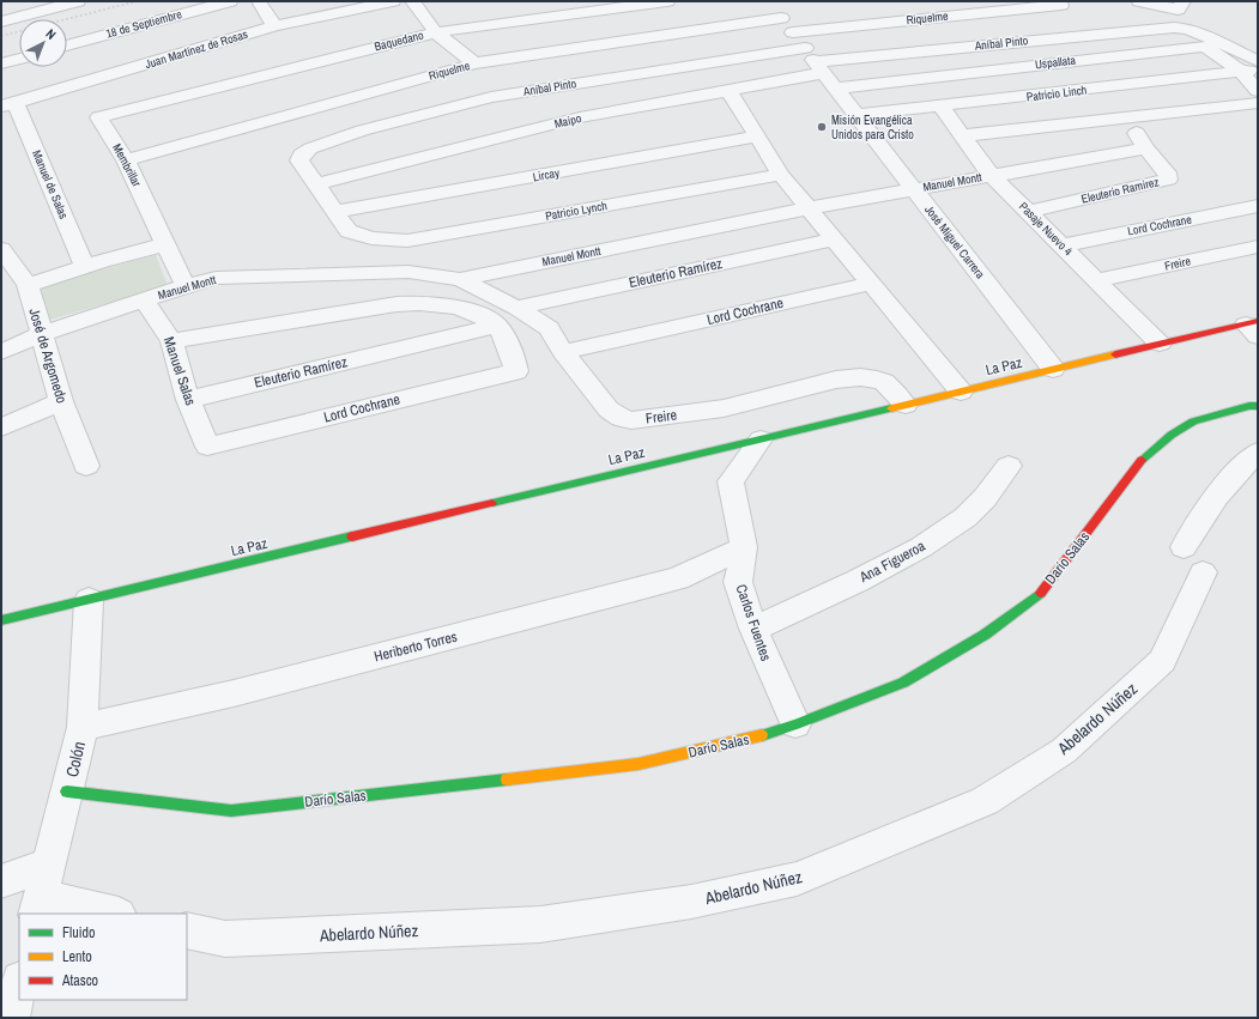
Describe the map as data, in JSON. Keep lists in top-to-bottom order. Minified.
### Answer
{"streets":{"street":["Riquelme","18 de Septiembre","Baquedano","Aníbal Pinto","Juan Martínez de Rosas","Uspallata","Patricio Linch","Maipo","Membrillar","Lircay","Manuel Montt","Manuel de Salas","Eleuterio Ramirez","Patricio Lynch","Lord Cochrane","Pasaje Nuevo 4","José Miguel Carrera","Freire","Eleuterio Ramírez","José de Argomedo","La Paz","Manuel Salas","Darío Salas","Ana Figueroa","Carlos Fuentes","Heriberto Torres","Abelardo Núñez","Colón"]},"crossings":[["Riquelme","Membrillar"],["Riquelme","José Miguel Carrera"],["Baquedano","Juan Martínez de Rosas"],["Baquedano","Membrillar"],["Aníbal Pinto","Maipo"],["Aníbal Pinto","José Miguel Carrera"],["Juan Martínez de Rosas","Membrillar"],["Juan Martínez de Rosas","Manuel de Salas"],["Uspallata","Patricio Linch"],["Uspallata","José Miguel Carrera"],["Patricio Linch","Pasaje Nuevo 4"],["Patricio Linch","José Miguel Carrera"],["Maipo","José Miguel Carrera"],["Membrillar","Manuel Montt"],["Lircay","Patricio Lynch"],["Manuel Montt","Eleuterio Ramirez"],["Manuel Montt","Pasaje Nuevo 4"],["Manuel Montt","José Miguel Carrera"],["Manuel Montt","Freire"],["Manuel Montt","José de Argomedo"],["Manuel Montt","Manuel Salas"],["Eleuterio Ramirez","Pasaje Nuevo 4"],["Lord Cochrane","Pasaje Nuevo 4"],["Lord Cochrane","Freire"],["Lord Cochrane","Eleuterio Ramírez"],["Lord Cochrane","Manuel Salas"],["Pasaje Nuevo 4","Freire"],["Pasaje Nuevo 4","La Paz"],["José Miguel Carrera","La Paz"],["Freire","Eleuterio Ramírez"],["Freire","La Paz"],["Eleuterio Ramírez","Manuel Salas"],["La Paz","Carlos Fuentes"],["La Paz","Colón"],["Darío Salas","Carlos Fuentes"],["Darío Salas","Colón"],["Ana Figueroa","Carlos Fuentes"],["Carlos Fuentes","Heriberto Torres"],["Heriberto Torres","Colón"]],"places":["Misión Evangélica Unidos para Cristo"],"legend":["Fluido","Lento","Atasco"],"north":"top right"}
